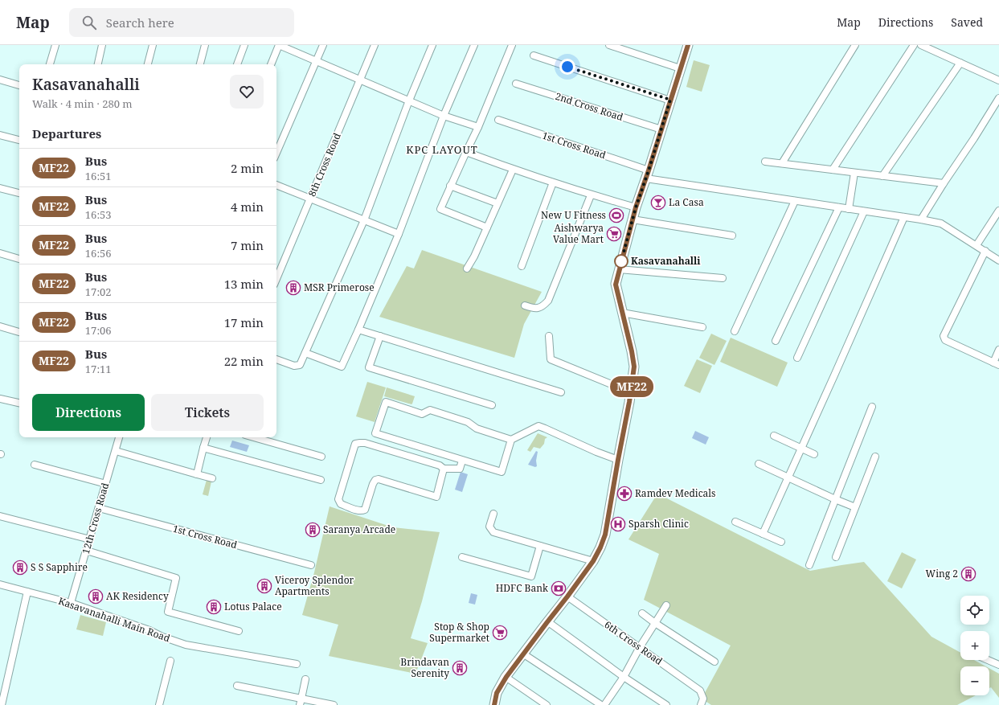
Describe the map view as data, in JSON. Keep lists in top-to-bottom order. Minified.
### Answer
{"streets":{"street":["2nd Cross Road","1st Cross Road","8th Cross Road","12th Cross Road","Kasavanahalli Main Road","6th Cross Road"]},"crossings":[["1st Cross Road","12th Cross Road"],["12th Cross Road","Kasavanahalli Main Road"]],"districts":["KPC LAYOUT"],"places":{"bar":["La Casa"],"sports":["New U Fitness"],"supermarket":["Aishwarya Value Mart","Stop & Shop Supermarket"],"other":["Kasavanahalli"],"building":["MSR Primerose","Saranya Arcade","S S Sapphire","Wing 2","Viceroy Splendor Apartments","AK Residency","Lotus Palace","Brindavan Serenity"],"pharmacy":["Ramdev Medicals"],"hospital":["Sparsh Clinic"],"bank":["HDFC Bank"]},"lines":["bus line MF22"],"page":{"header":"Map","search":"Search here","nav":["Map","Directions","Saved"],"on_map":"MF22","heading":[["Kasavanahalli","Walk · 4 min · 280 m"],"Departures"],"list":[{"mark":"MF22","name":"Bus","note":"16:51","value":"2 min"},{"mark":"MF22","name":"Bus","note":"16:53","value":"4 min"},{"mark":"MF22","name":"Bus","note":"16:56","value":"7 min"},{"mark":"MF22","name":"Bus","note":"17:02","value":"13 min"},{"mark":"MF22","name":"Bus","note":"17:06","value":"17 min"},{"mark":"MF22","name":"Bus","note":"17:11","value":"22 min"}],"buttons":["Directions","Tickets"],"map_buttons":["+","−"]}}
